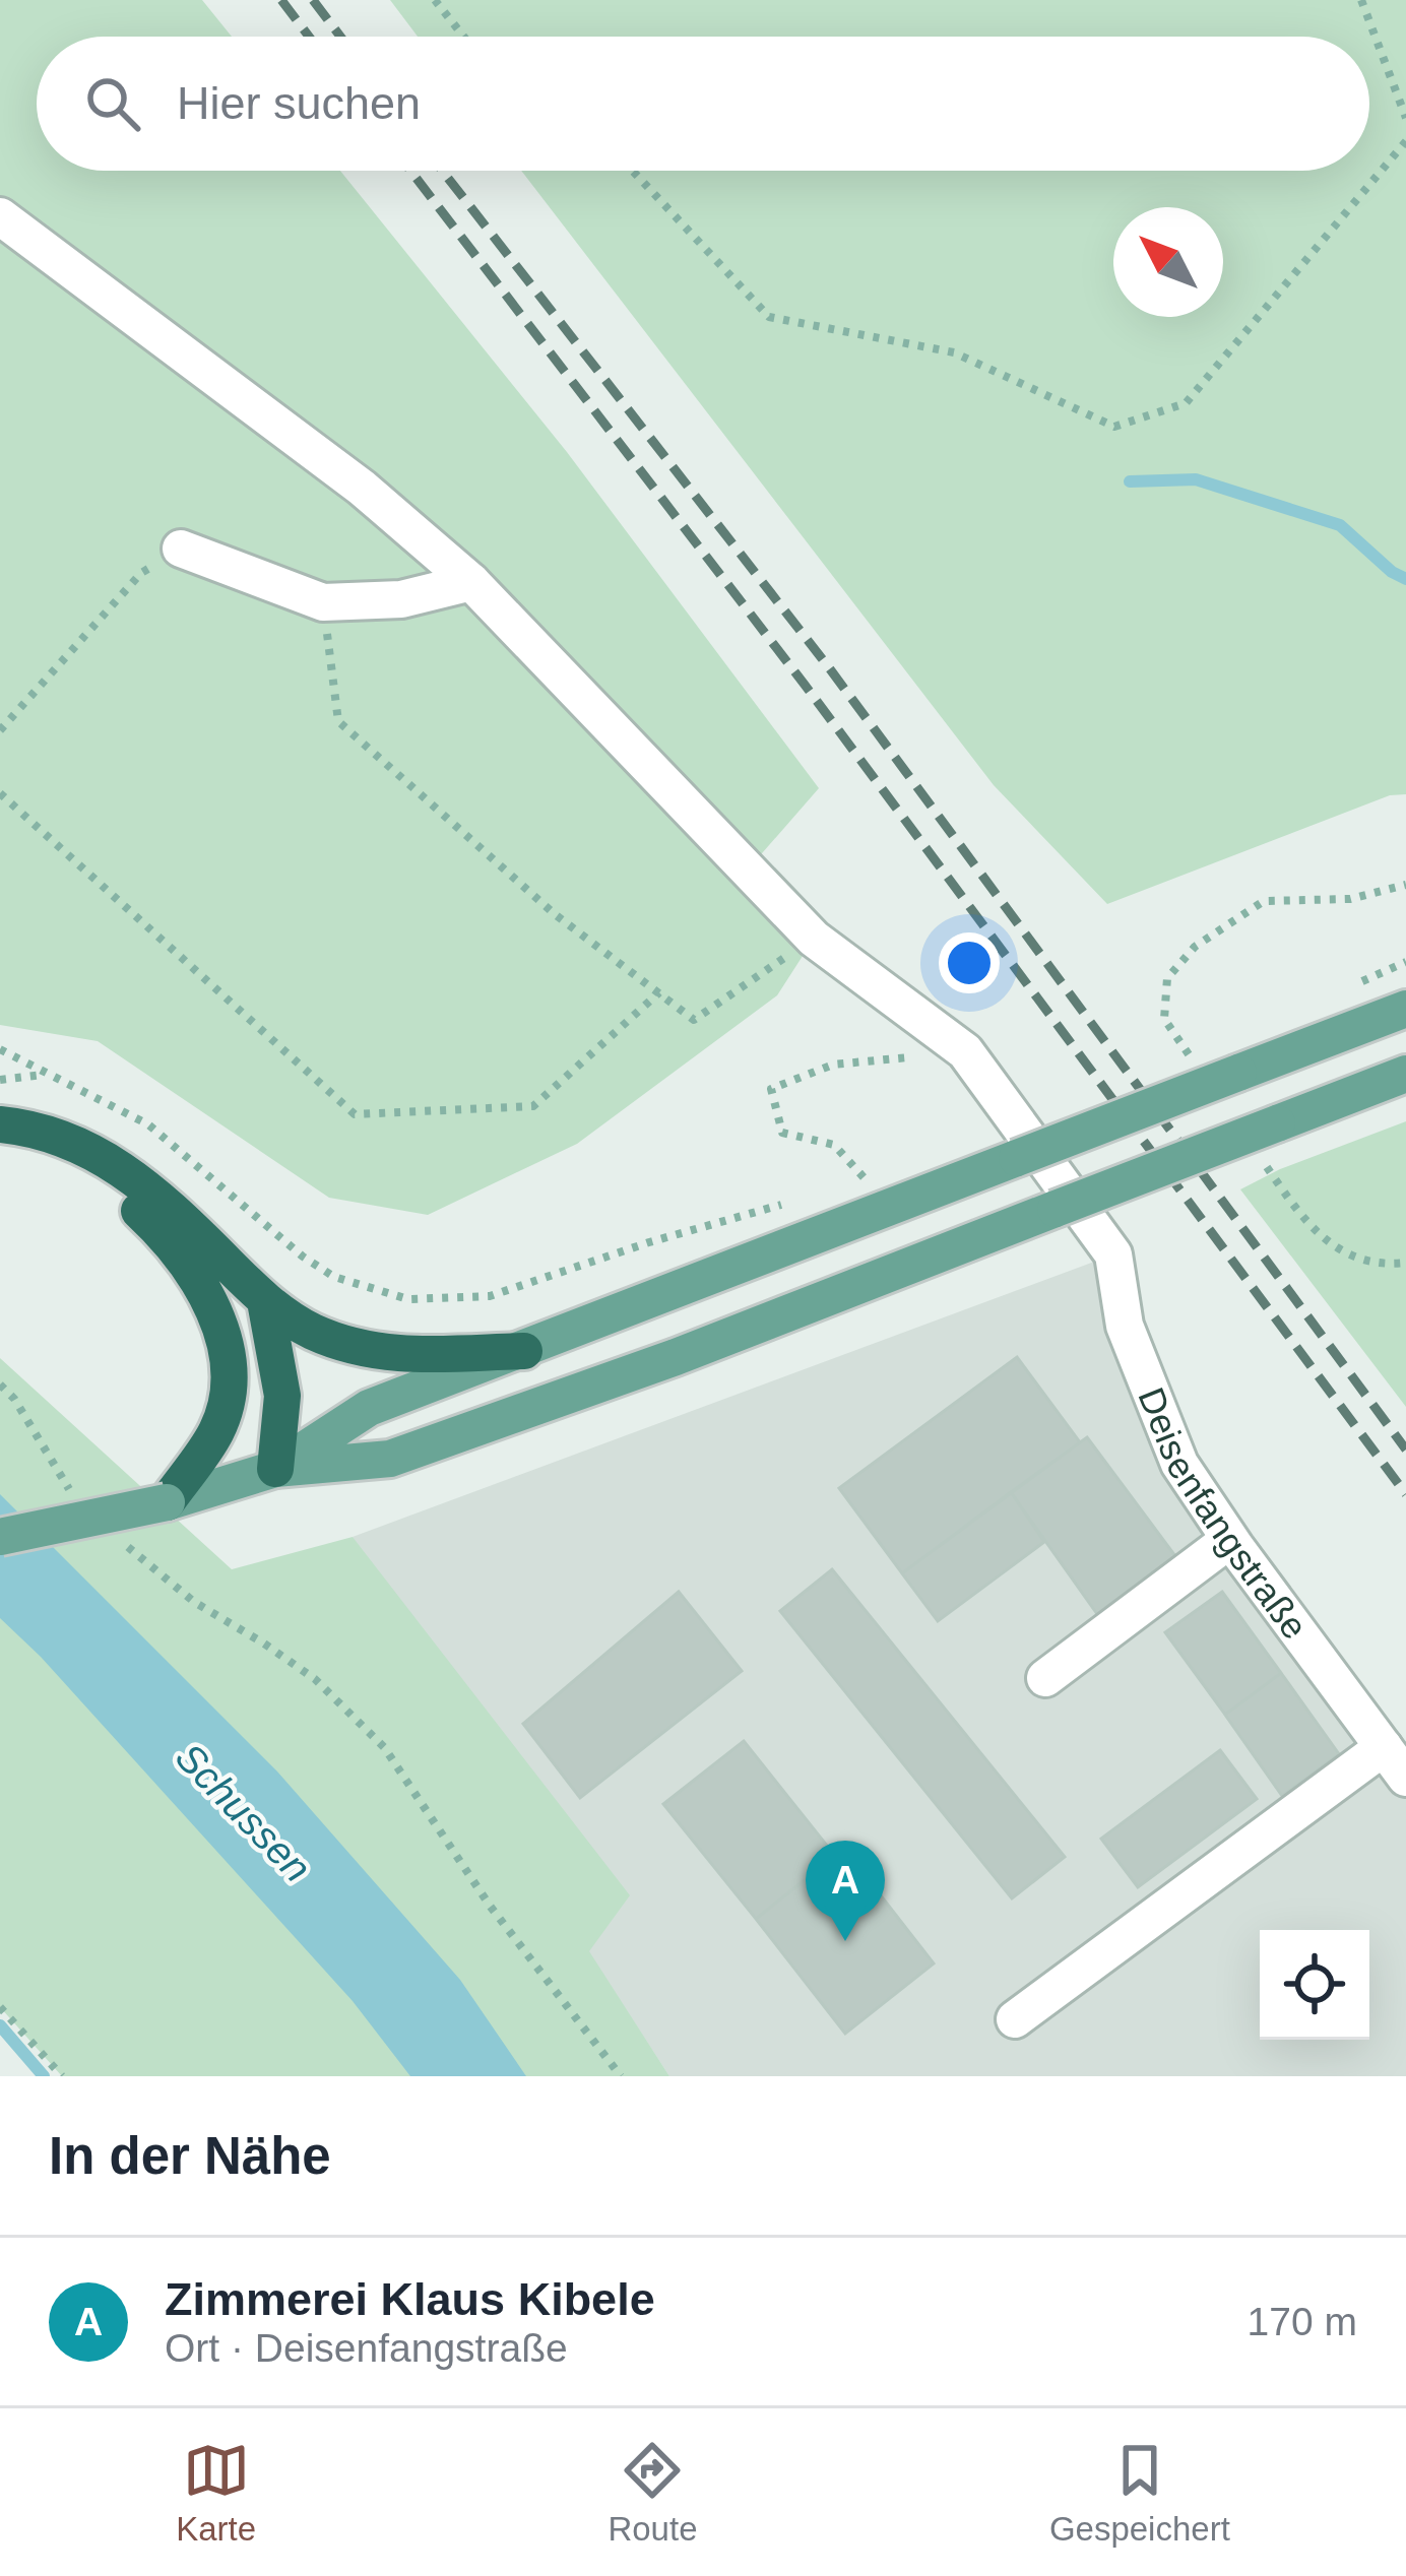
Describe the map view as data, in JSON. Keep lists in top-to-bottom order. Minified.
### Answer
{"streets":{"street":["Deisenfangstraße"]},"water":["Schussen"],"north":"top left","page":{"search":"Hier suchen","pins":"A","heading":"In der Nähe","list":[{"mark":"A","name":"Zimmerei Klaus Kibele","note":"Ort · Deisenfangstraße","value":"170 m"}],"nav":["Karte","Route","Gespeichert"]}}
